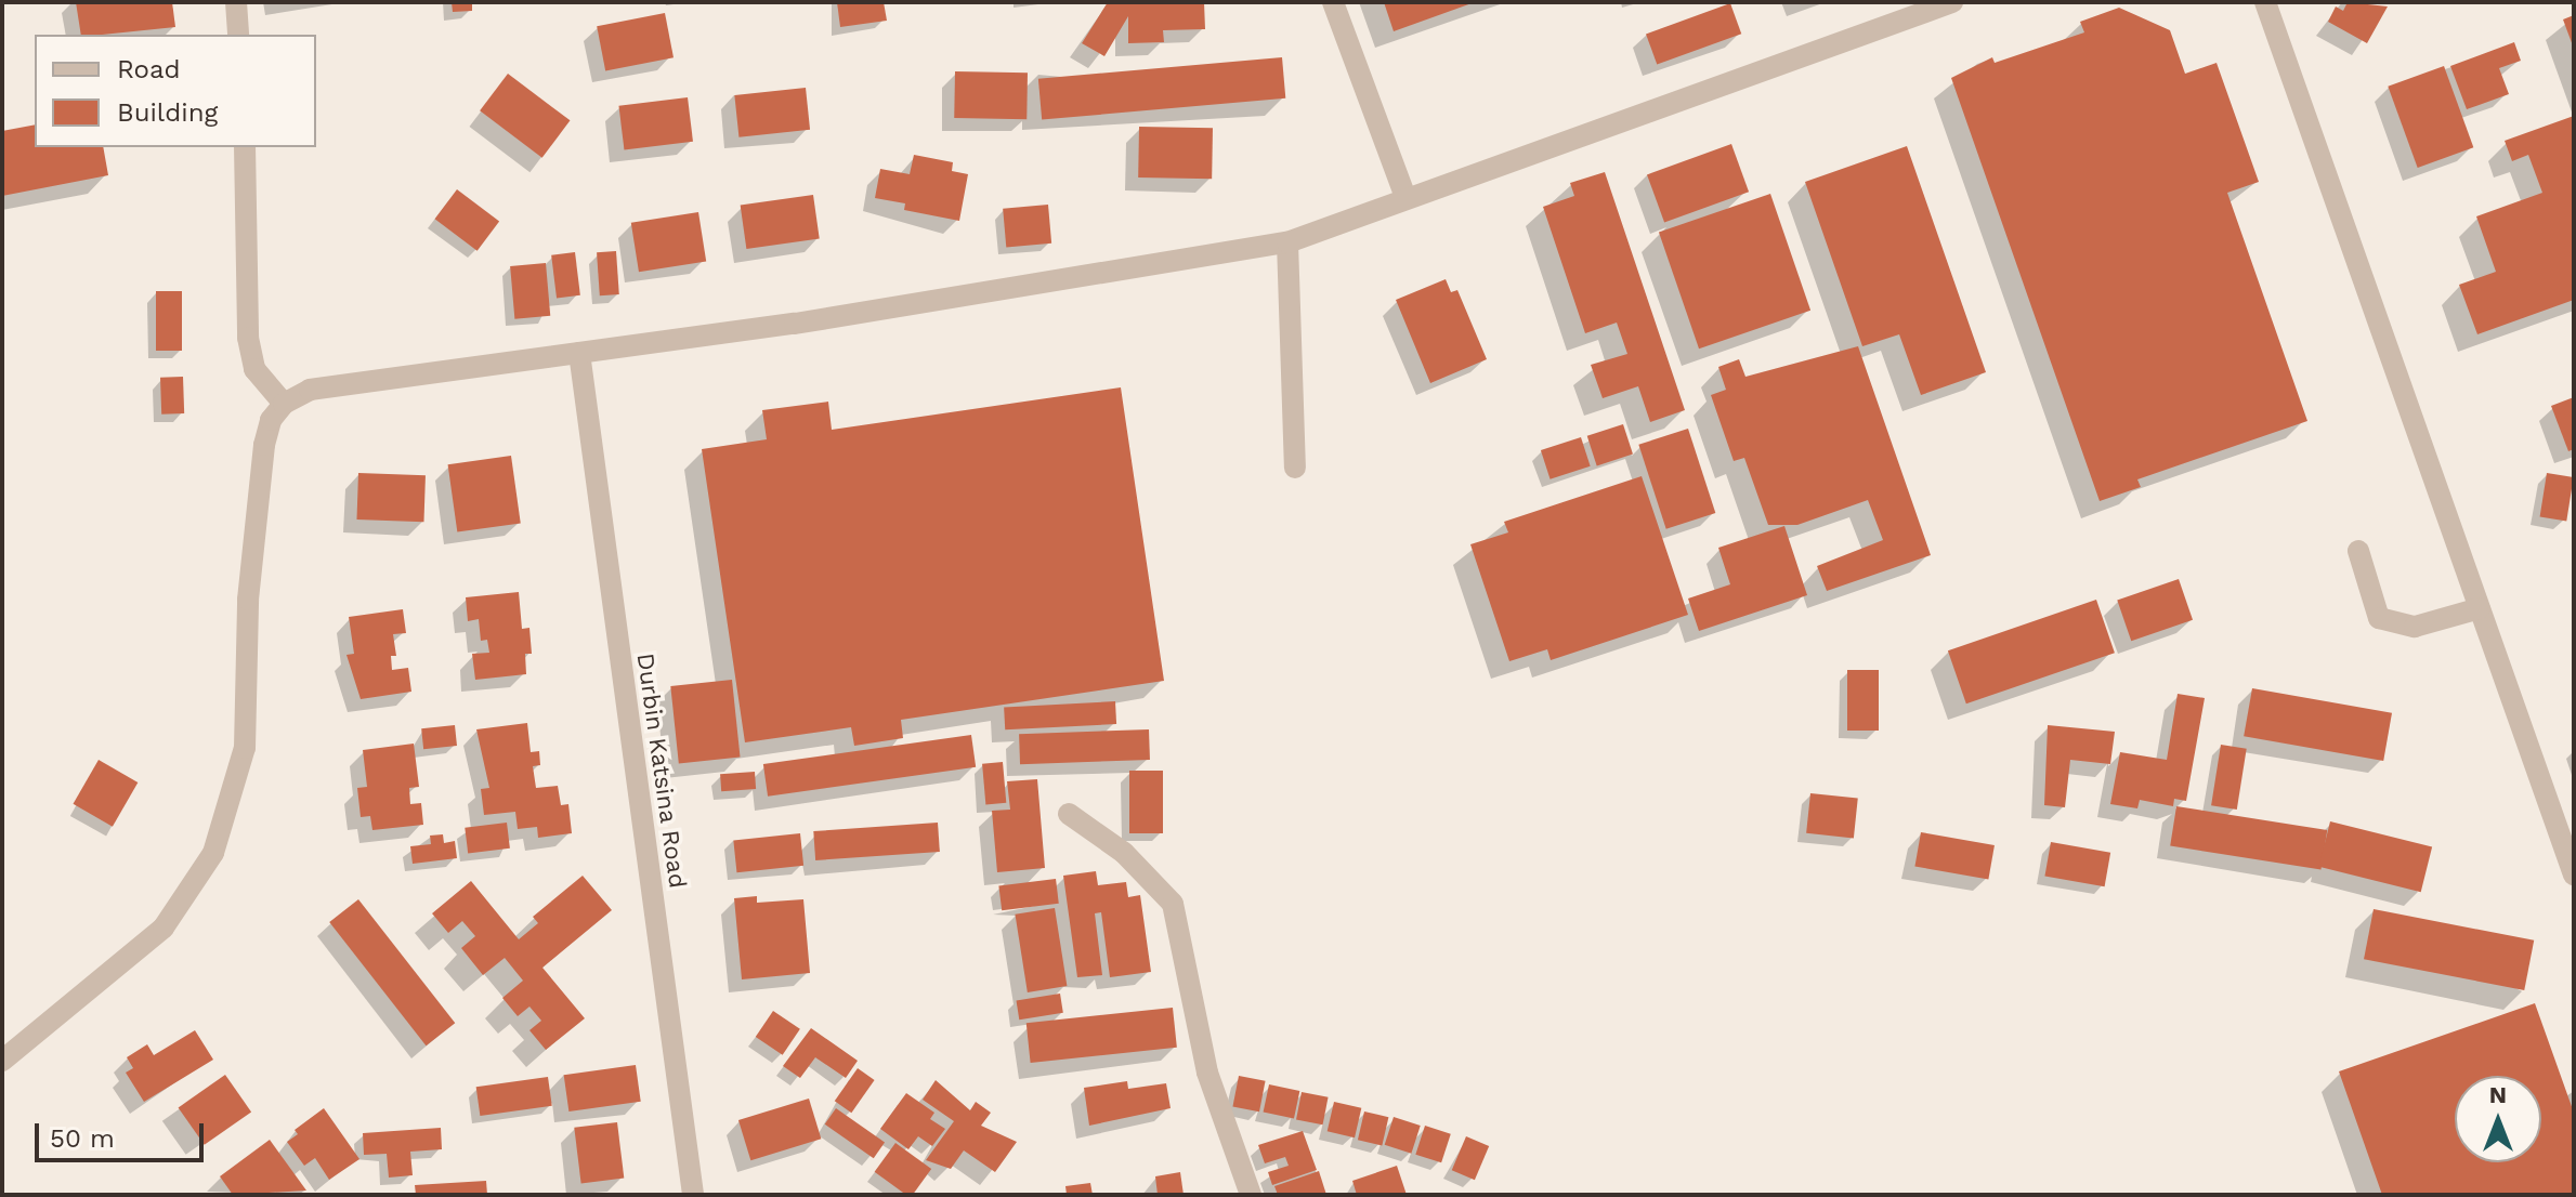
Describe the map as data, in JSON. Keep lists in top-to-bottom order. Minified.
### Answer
{"streets":{"street":["Durbin Katsina Road"]},"legend":["Road","Building"],"scale_bar":"50 m","north":"top"}
